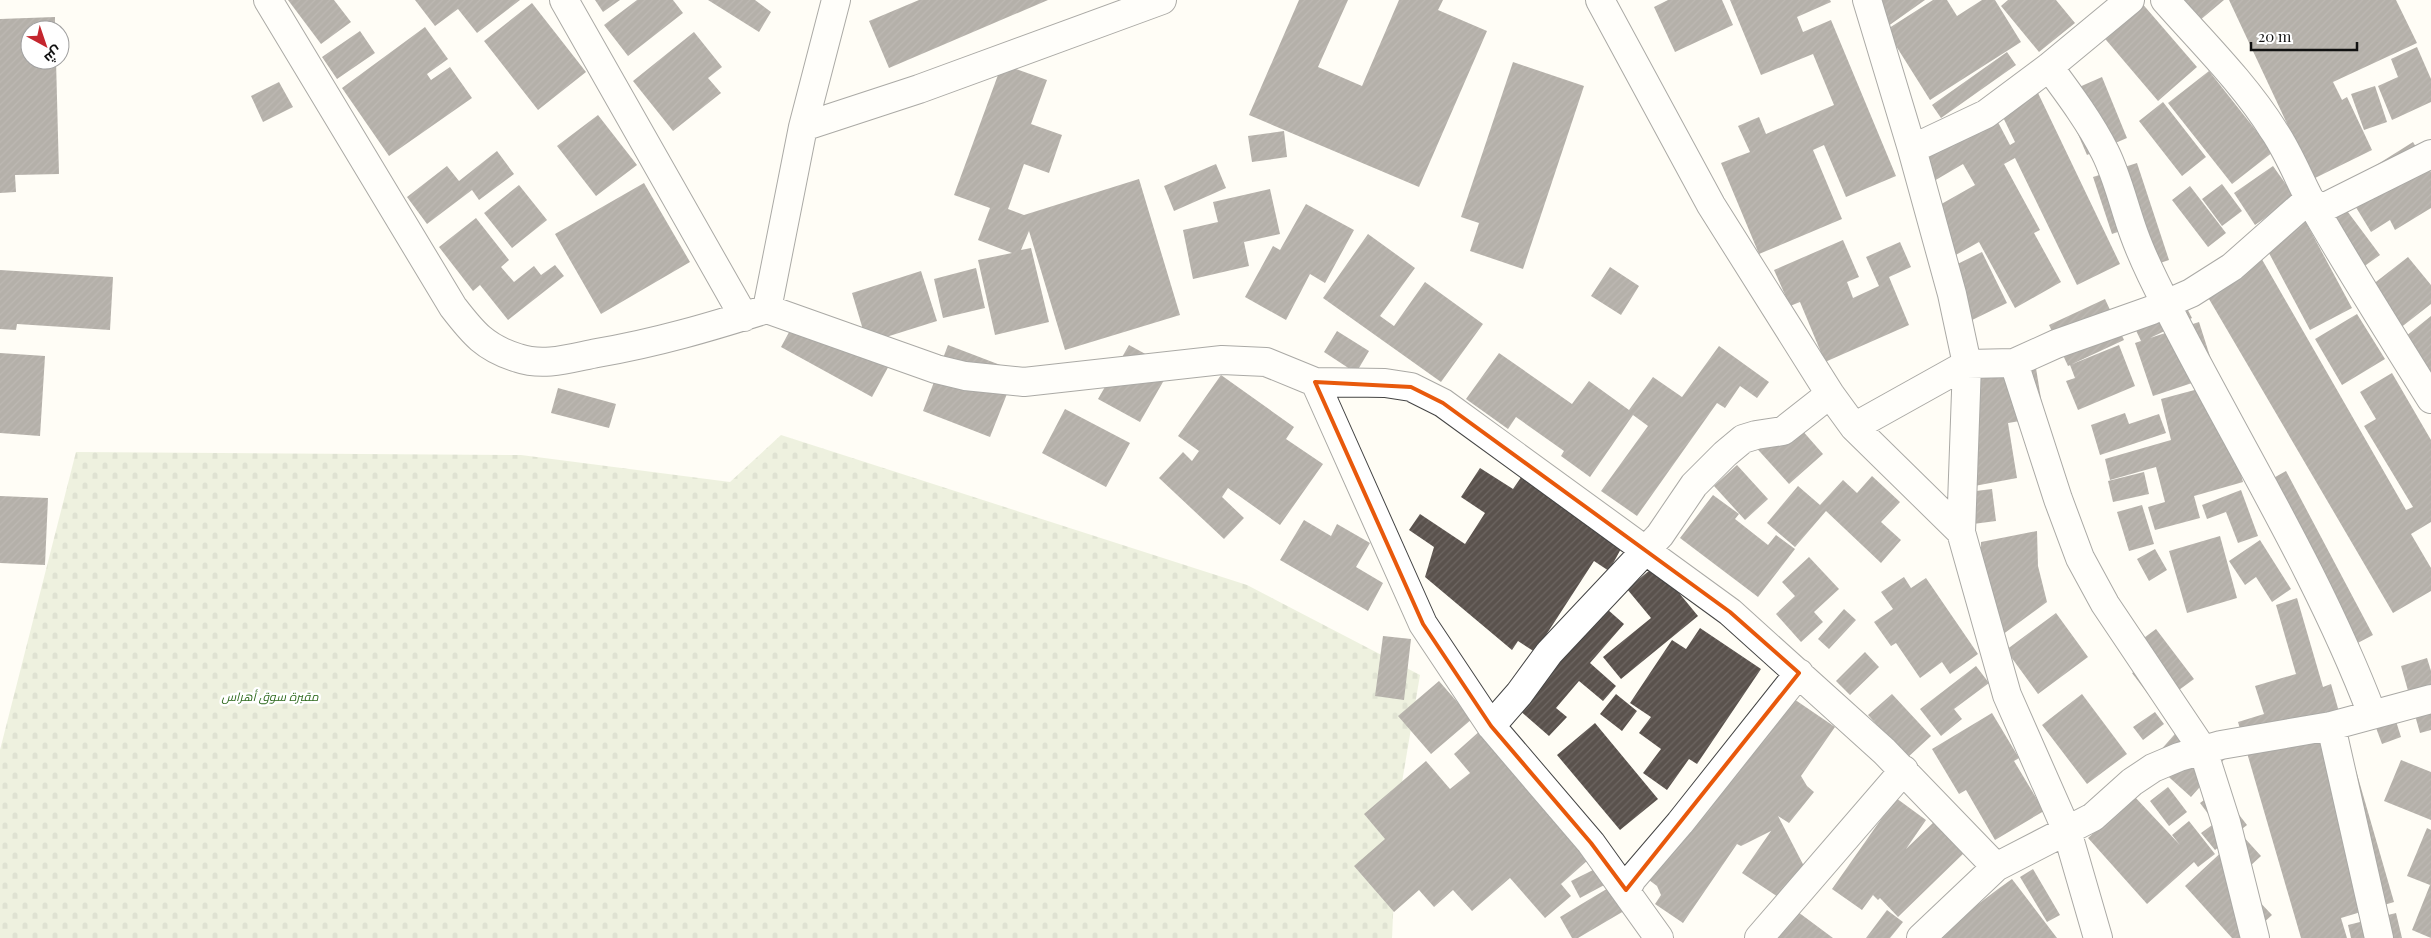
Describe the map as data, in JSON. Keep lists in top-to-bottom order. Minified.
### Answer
{"parks":["مقبرة سوق أهراس"],"scale_bar":"20 m","north":"bottom right"}
